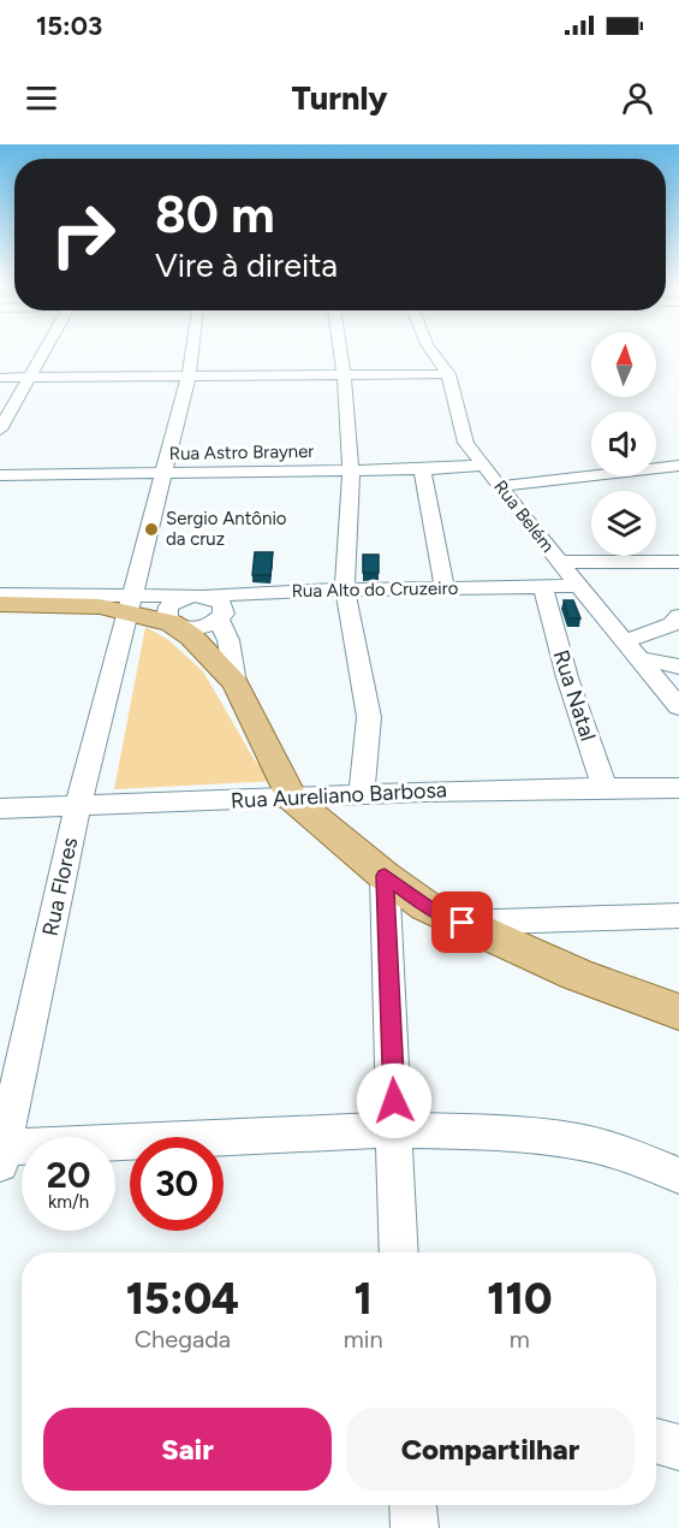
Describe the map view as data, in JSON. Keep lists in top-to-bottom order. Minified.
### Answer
{"streets":{"street":["Rua Astro Brayner","Rua Belém","Rua Alto do Cruzeiro","Rua Natal","Rua Aureliano Barbosa","Rua Flores"]},"crossings":[["Rua Astro Brayner","Rua Belém"],["Rua Astro Brayner","Rua Flores"],["Rua Alto do Cruzeiro","Rua Natal"],["Rua Alto do Cruzeiro","Rua Flores"],["Rua Natal","Rua Aureliano Barbosa"],["Rua Aureliano Barbosa","Rua Flores"]],"places":["Sergio Antônio da cruz"],"north":"top","page":{"status":"15:03","header":"Turnly","turn":["80 m","Vire à direita"],"speed":"20 km/h","limit":"30","eta":["15:04","Chegada","1","min","110","m"],"buttons":["Sair","Compartilhar"]}}
